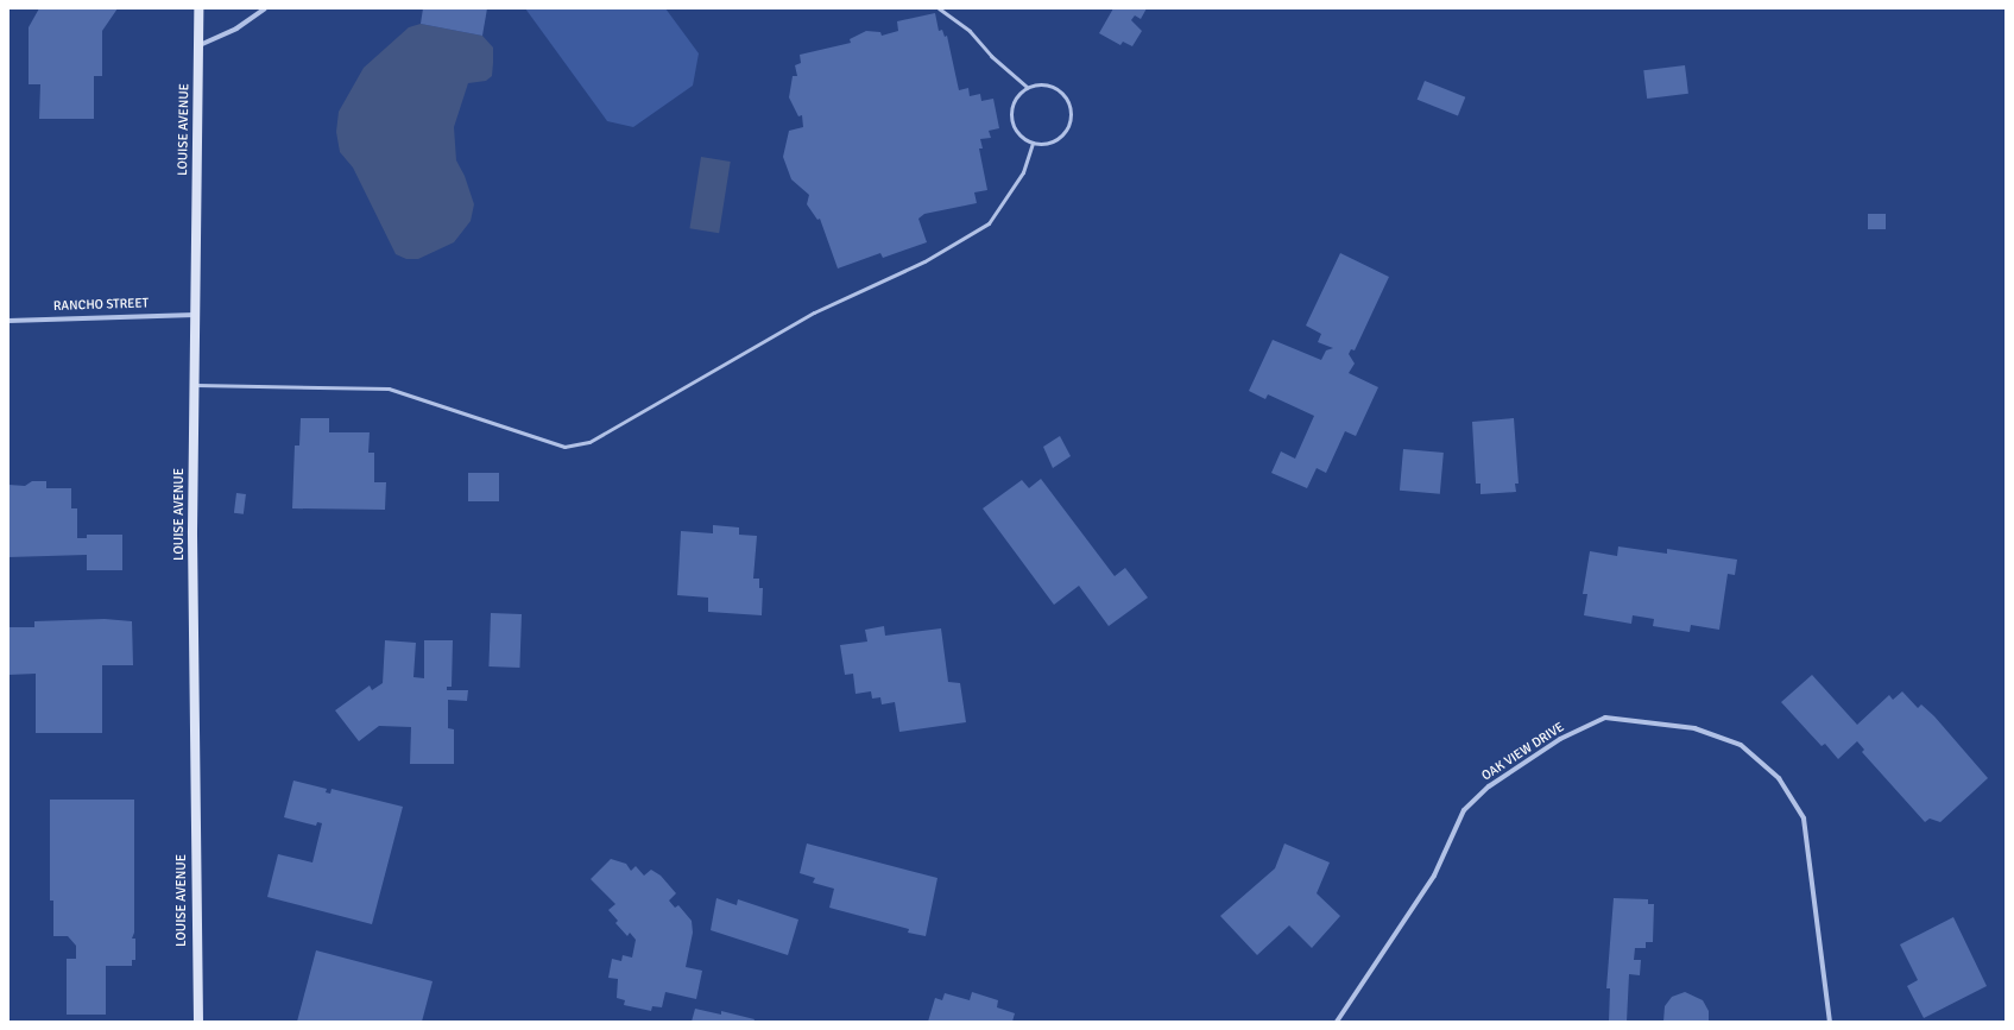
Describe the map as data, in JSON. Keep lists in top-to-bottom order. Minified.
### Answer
{"streets":{"street":["LOUISE AVENUE","RANCHO STREET","OAK VIEW DRIVE"]},"crossings":[["LOUISE AVENUE","RANCHO STREET"]]}
